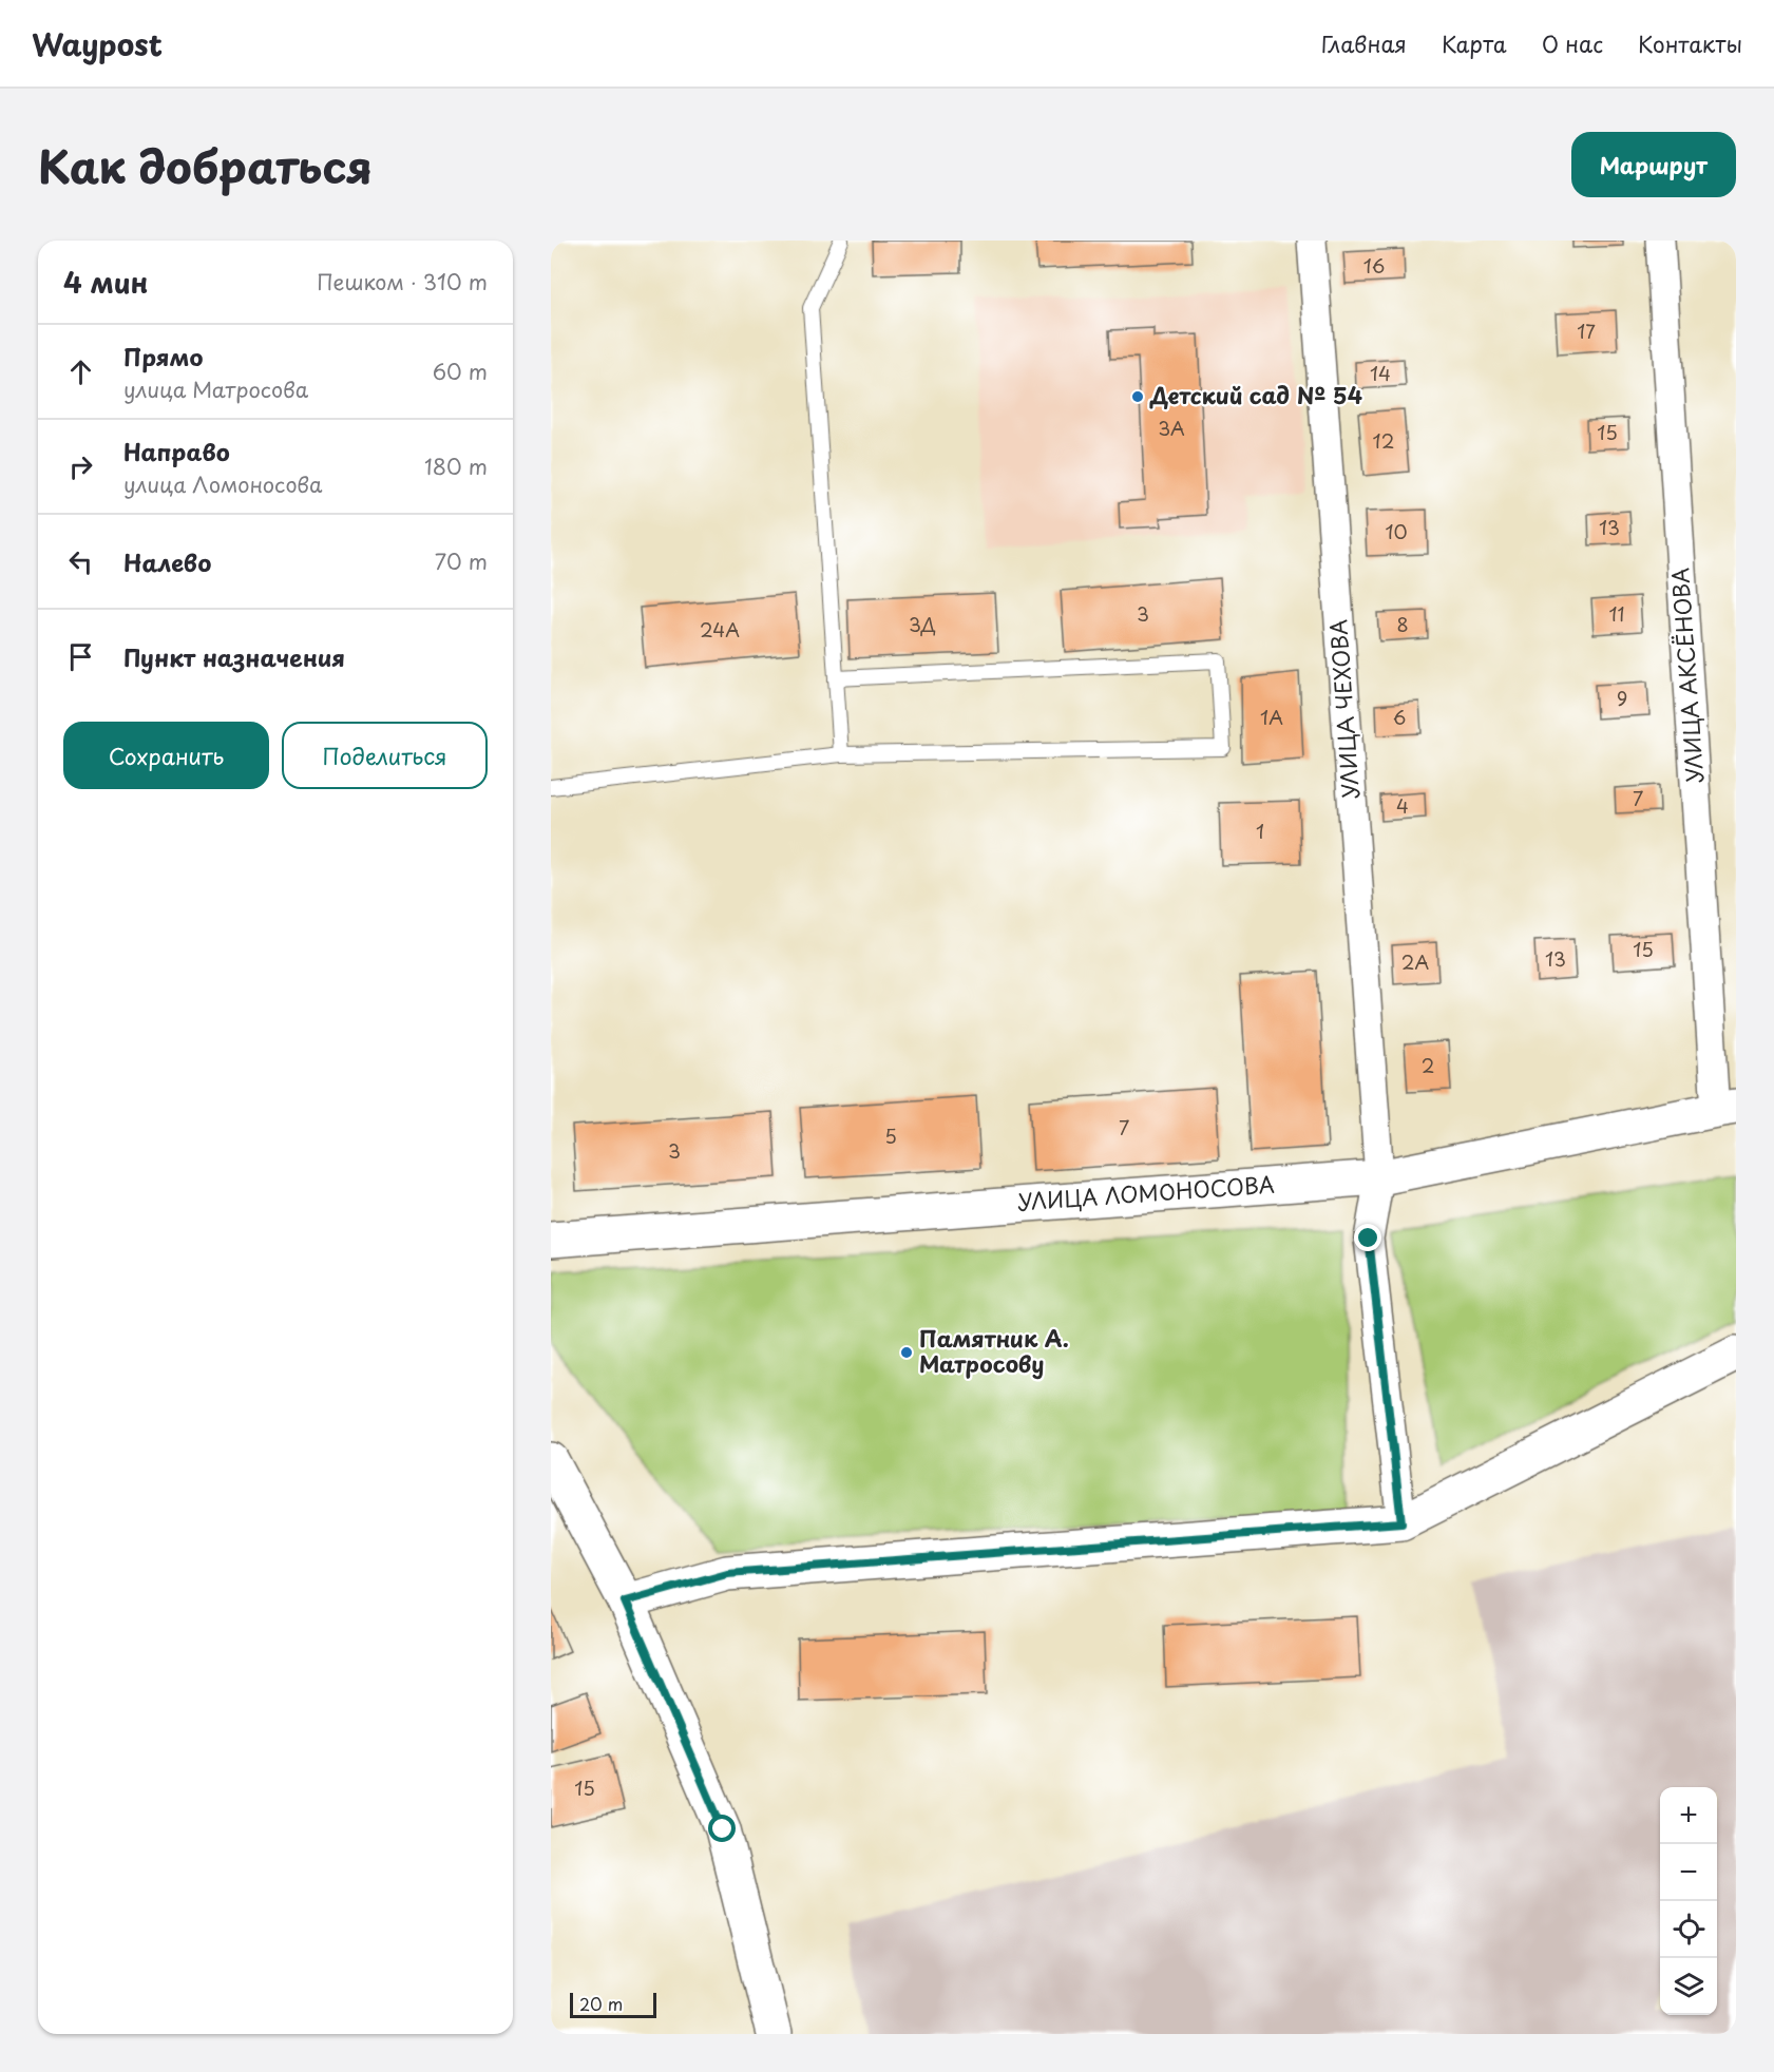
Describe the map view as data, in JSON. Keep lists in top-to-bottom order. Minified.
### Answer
{"streets":{"street":["УЛИЦА АКСЁНОВА","УЛИЦА ЧЕХОВА","УЛИЦА ЛОМОНОСОВА"]},"crossings":[["УЛИЦА АКСЁНОВА","УЛИЦА ЛОМОНОСОВА"],["УЛИЦА ЧЕХОВА","УЛИЦА ЛОМОНОСОВА"]],"places":["Детский сад № 54","Памятник А. Матросову"],"house_numbers":["16","17","14","3А","15","12","13","10","3","11","3Д","8","24А","9","1А","6","7","4","1","15","13","2А","2","7","5","3","15"],"scale_bar":"20 m","page":{"header":"Waypost","nav":["Главная","Карта","О нас","Контакты"],"title":"Как добраться","buttons":["Маршрут",["Сохранить","Поделиться"]],"heading":["4 мин","Пешком · 310 m"],"list":[["Прямо","улица Матросова","60 m"],["Направо","улица Ломоносова","180 m"],["Налево","70 m"],"Пункт назначения"],"map_buttons":["+","−"],"scale":"20 m"}}
